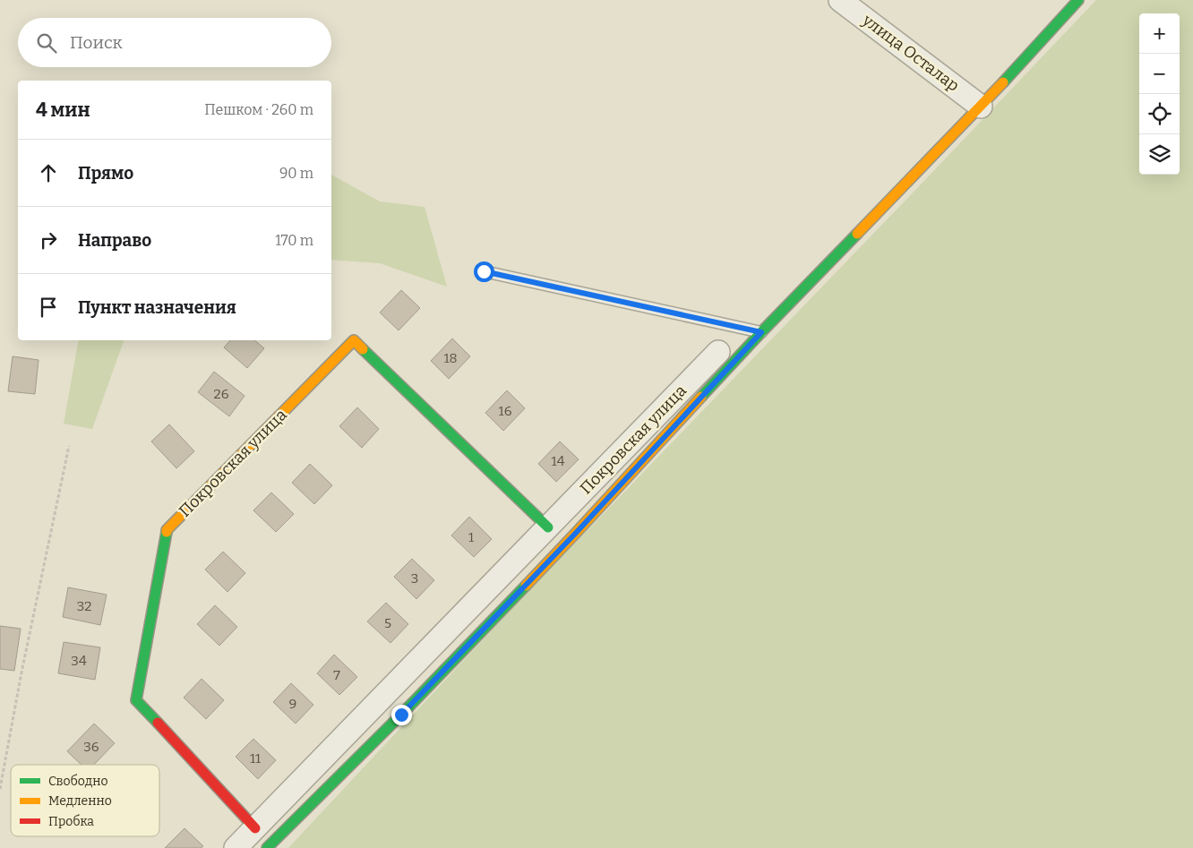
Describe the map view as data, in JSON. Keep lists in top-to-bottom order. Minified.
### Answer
{"streets":{"street":["улица Осталар","Покровская улица"]},"house_numbers":["18","26","16","14","1","3","32","5","34","7","9","36","11"],"legend":["Свободно","Медленно","Пробка"],"page":{"map_buttons":["+","−"],"search":"Поиск","heading":["4 мин","Пешком · 260 m"],"list":[["Прямо","90 m"],["Направо","170 m"],"Пункт назначения"]}}
